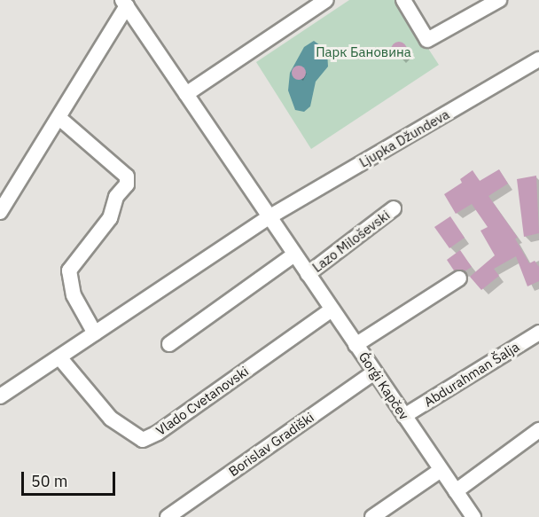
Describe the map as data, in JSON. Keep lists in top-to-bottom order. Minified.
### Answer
{"streets":{"street":["Ljupka Džundeva","Lazo Miloševski","Abdurahman Šalja","Ǵorǵi Kapčev","Vlado Cvetanovski","Borislav Gradiški"]},"crossings":[["Ljupka Džundeva","Ǵorǵi Kapčev"],["Lazo Miloševski","Ǵorǵi Kapčev"],["Abdurahman Šalja","Ǵorǵi Kapčev"],["Ǵorǵi Kapčev","Vlado Cvetanovski"],["Ǵorǵi Kapčev","Borislav Gradiški"]],"parks":["Парк Бановина"],"scale_bar":"50 m"}
